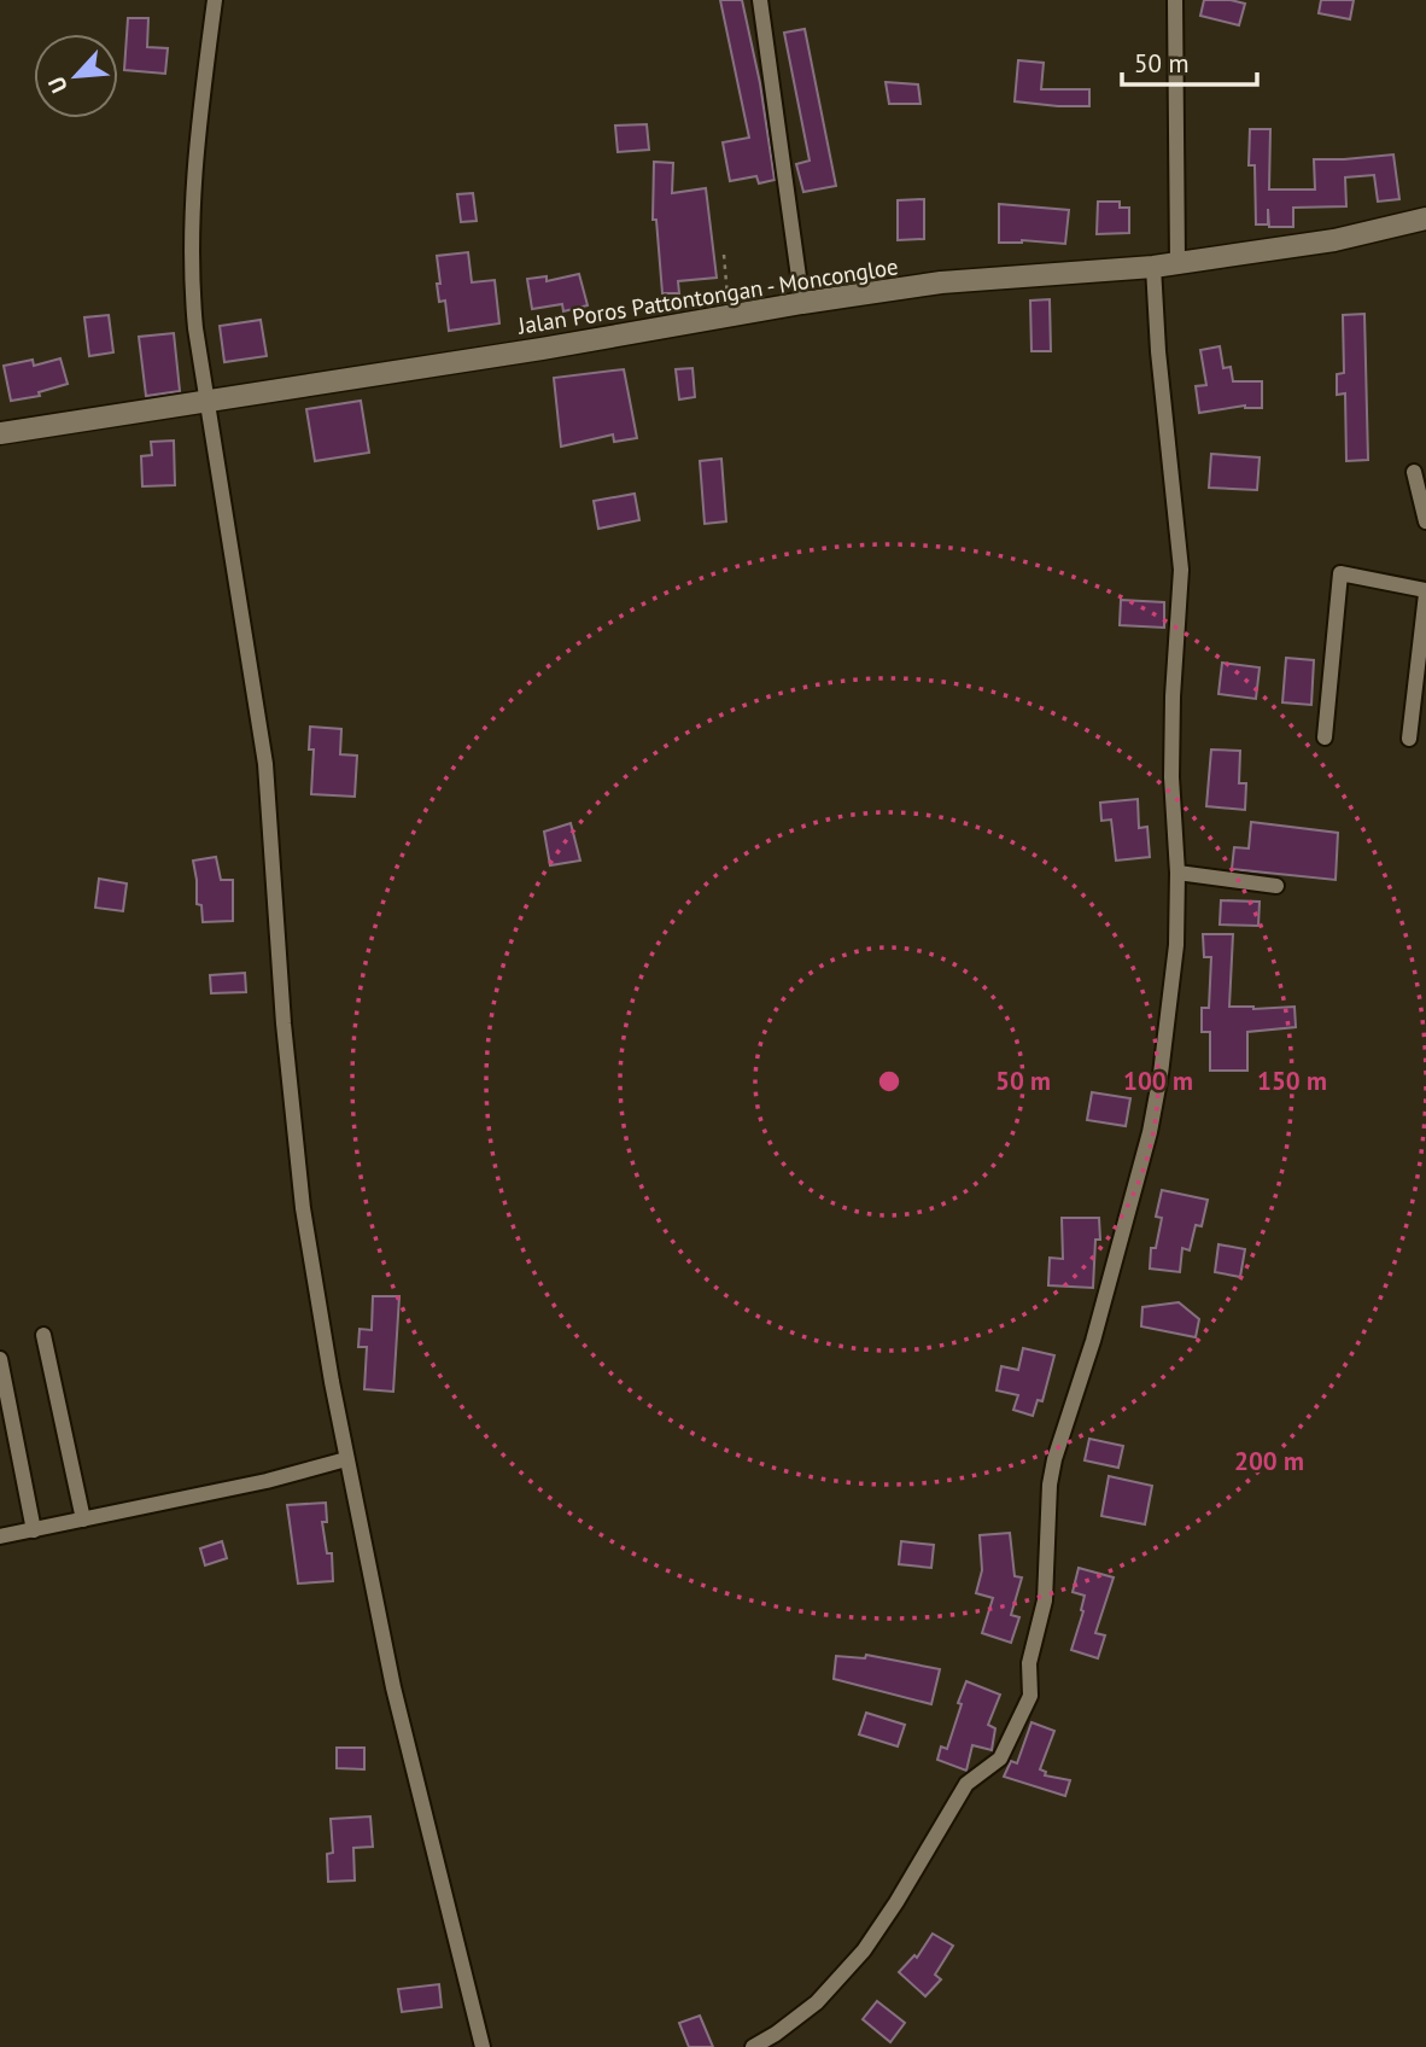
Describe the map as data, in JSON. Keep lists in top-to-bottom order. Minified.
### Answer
{"streets":{"street":["Jalan Poros Pattontongan - Moncongloe"]},"scale_bar":"50 m","north":"bottom left","rings":["50 m","100 m","150 m","200 m"]}
